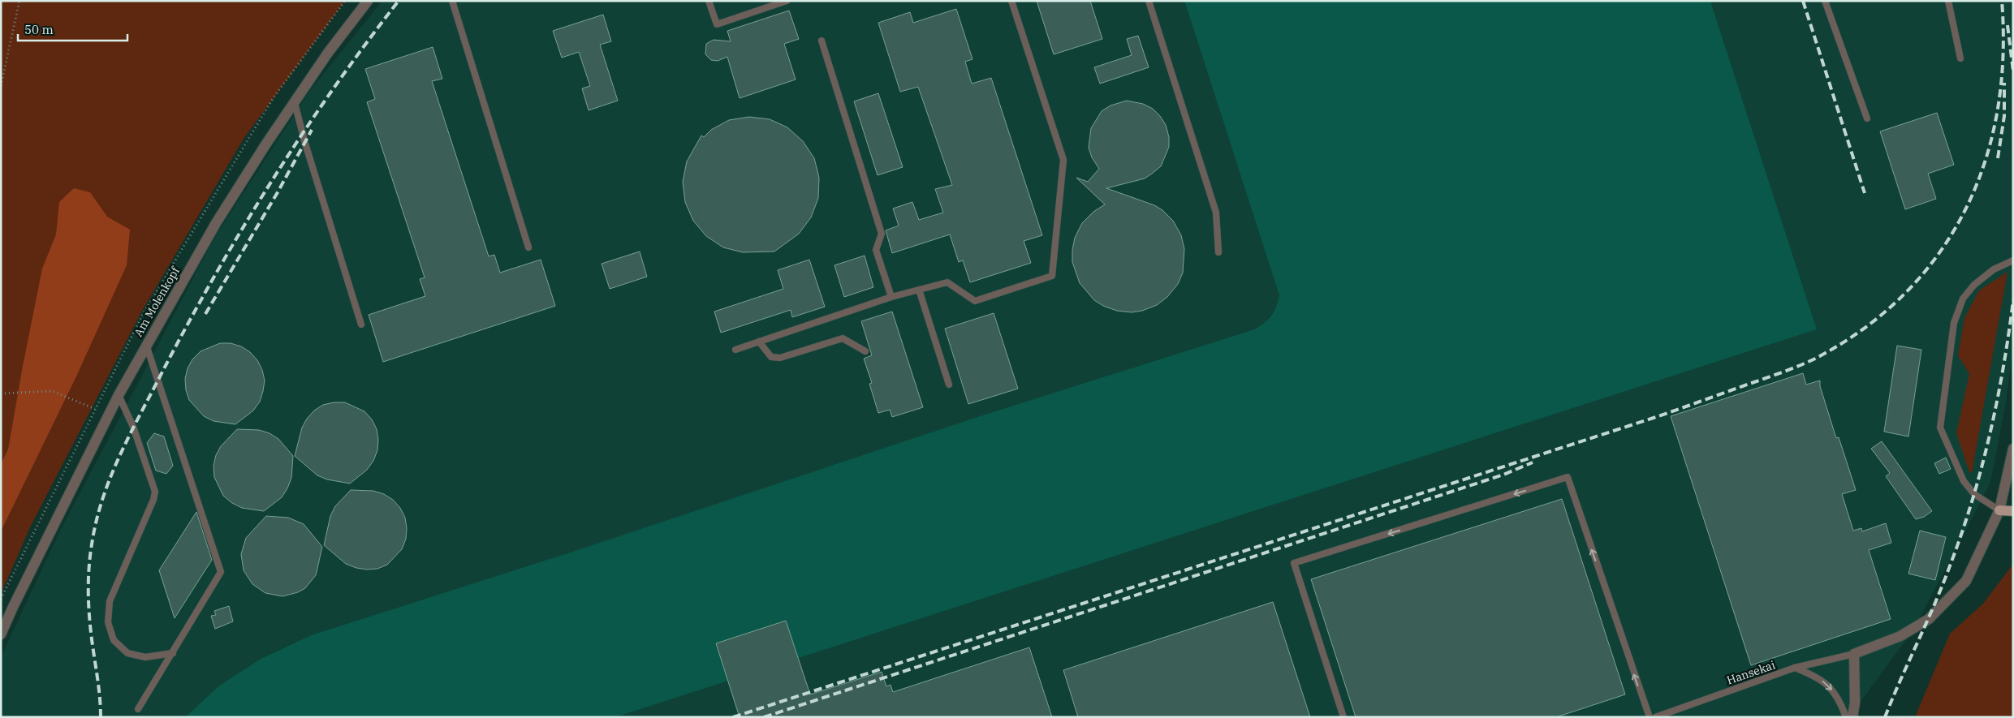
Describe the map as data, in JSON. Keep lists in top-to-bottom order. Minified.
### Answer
{"streets":{"street":["Am Molenkopf"],"lane":["Hansekai"]},"scale_bar":"50 m"}
